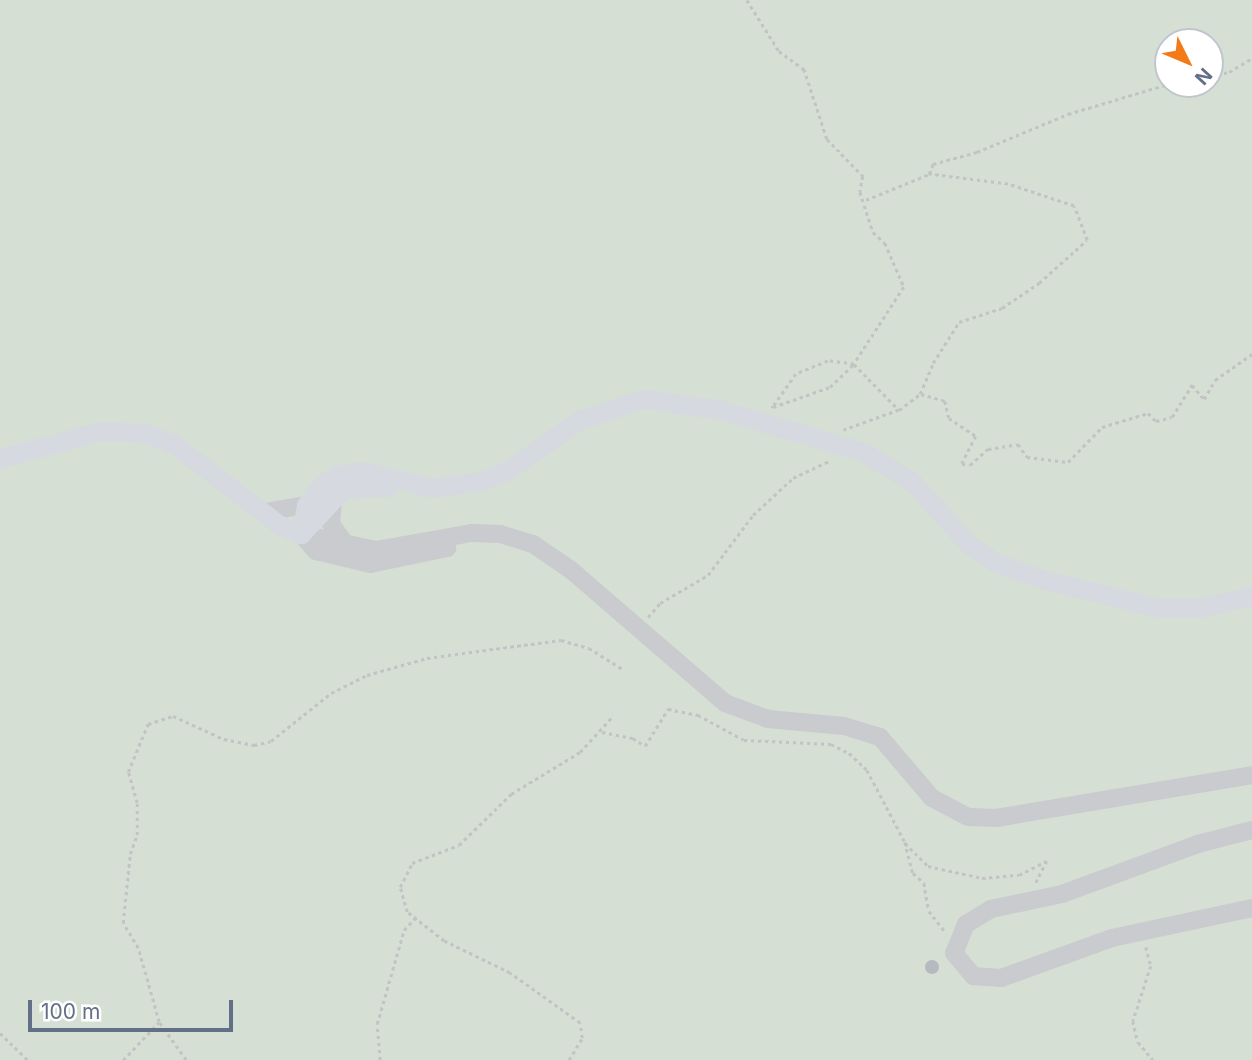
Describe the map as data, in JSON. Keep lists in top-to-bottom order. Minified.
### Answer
{"scale_bar":"100 m","north":"bottom right"}
